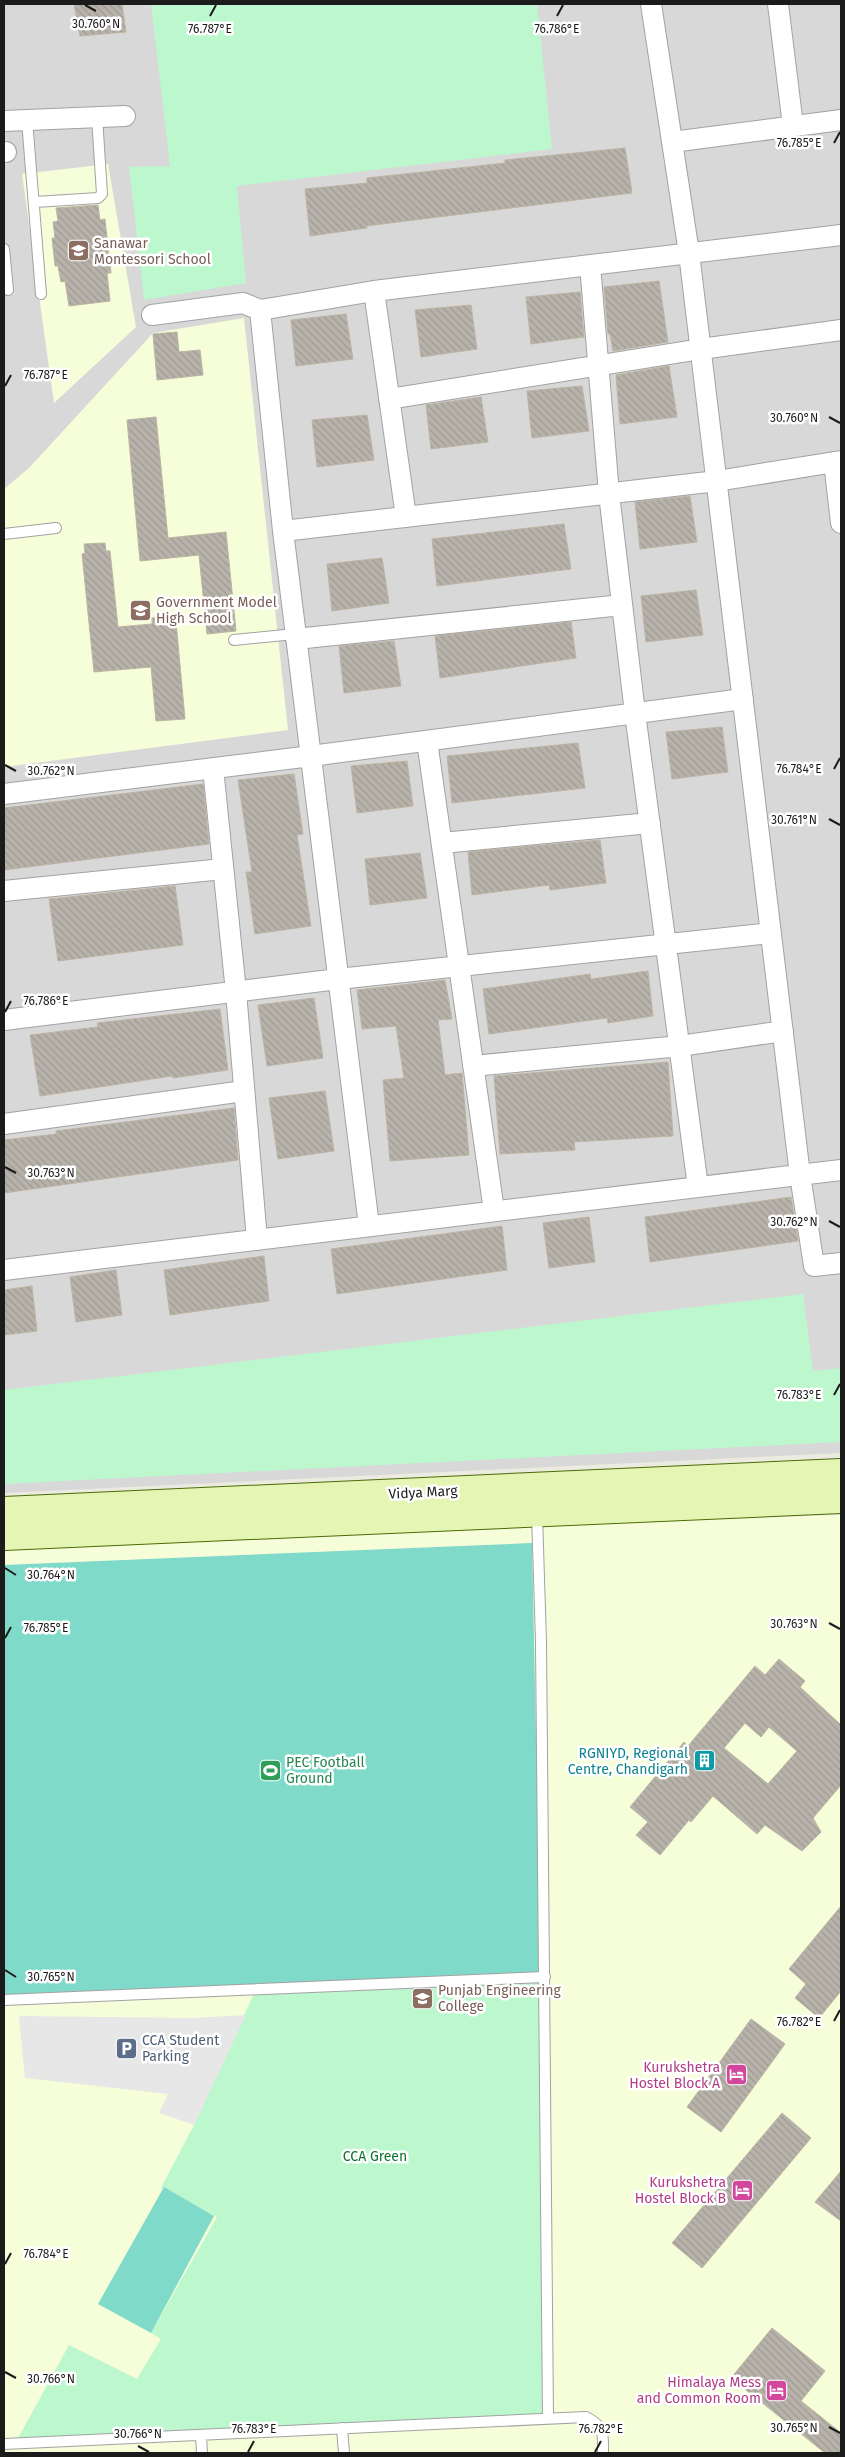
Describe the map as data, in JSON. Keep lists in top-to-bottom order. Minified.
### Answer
{"streets":{"main road":["Vidya Marg"]},"parks":["CCA Green"],"places":{"school or university":["Sanawar Montessori School","Government Model High School","Punjab Engineering College"],"building":["RGNIYD, Regional Centre, Chandigarh"],"sports":["PEC Football Ground"],"parking":["CCA Student Parking"],"hotel":["Kurukshetra Hostel Block A","Kurukshetra Hostel Block B","Himalaya Mess and Common Room"]},"coordinates":["30.760°N","76.787°E","76.786°E","76.785°E","76.784°E","30.762°N","30.761°N","30.763°N","76.783°E","30.764°N","30.765°N","76.782°E","30.766°N"]}
